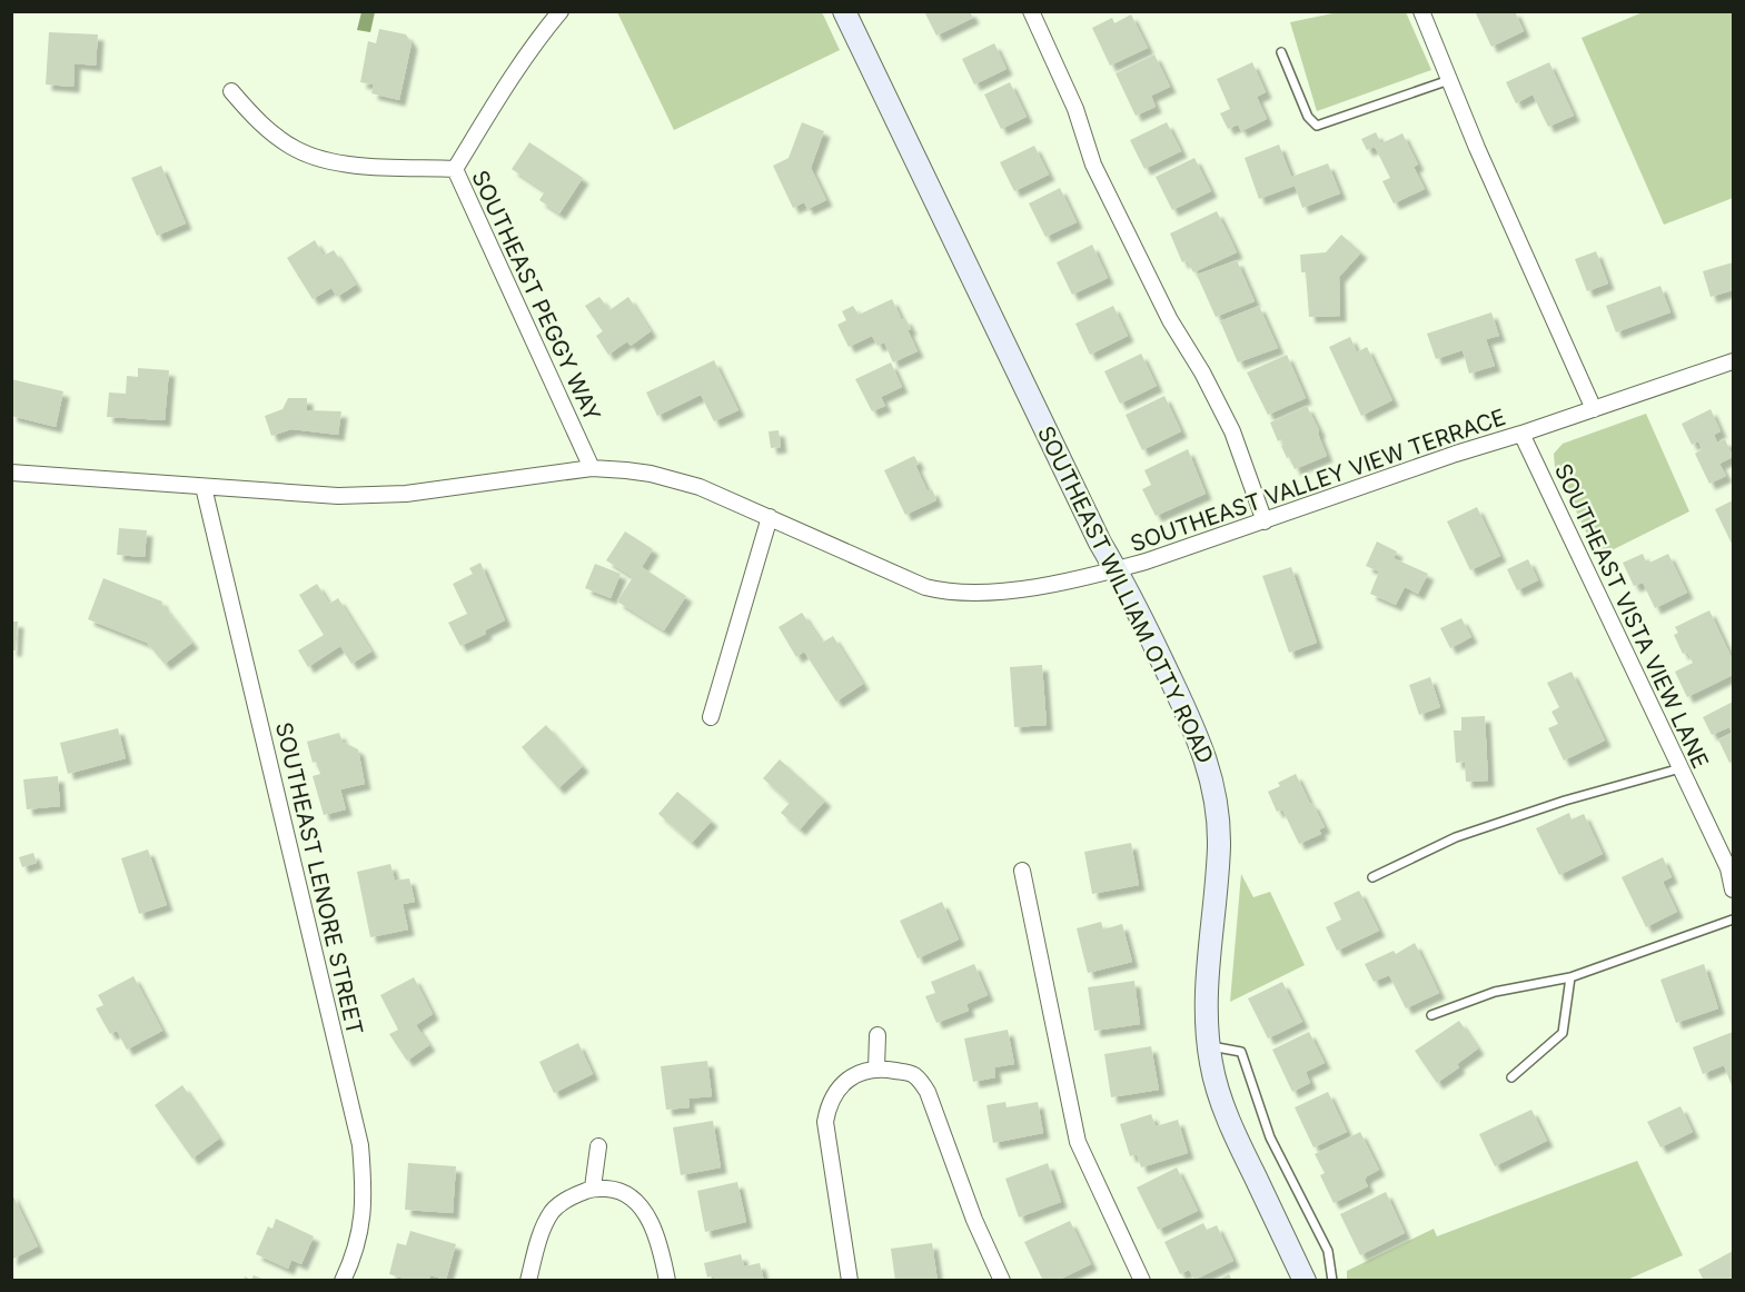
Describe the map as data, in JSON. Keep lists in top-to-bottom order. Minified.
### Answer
{"streets":{"street":["SOUTHEAST PEGGY WAY","SOUTHEAST VALLEY VIEW TERRACE","SOUTHEAST WILLIAM OTTY ROAD","SOUTHEAST VISTA VIEW LANE","SOUTHEAST LENORE STREET"]},"crossings":[["SOUTHEAST PEGGY WAY","SOUTHEAST VALLEY VIEW TERRACE"],["SOUTHEAST VALLEY VIEW TERRACE","SOUTHEAST WILLIAM OTTY ROAD"],["SOUTHEAST VALLEY VIEW TERRACE","SOUTHEAST VISTA VIEW LANE"],["SOUTHEAST VALLEY VIEW TERRACE","SOUTHEAST LENORE STREET"]]}
